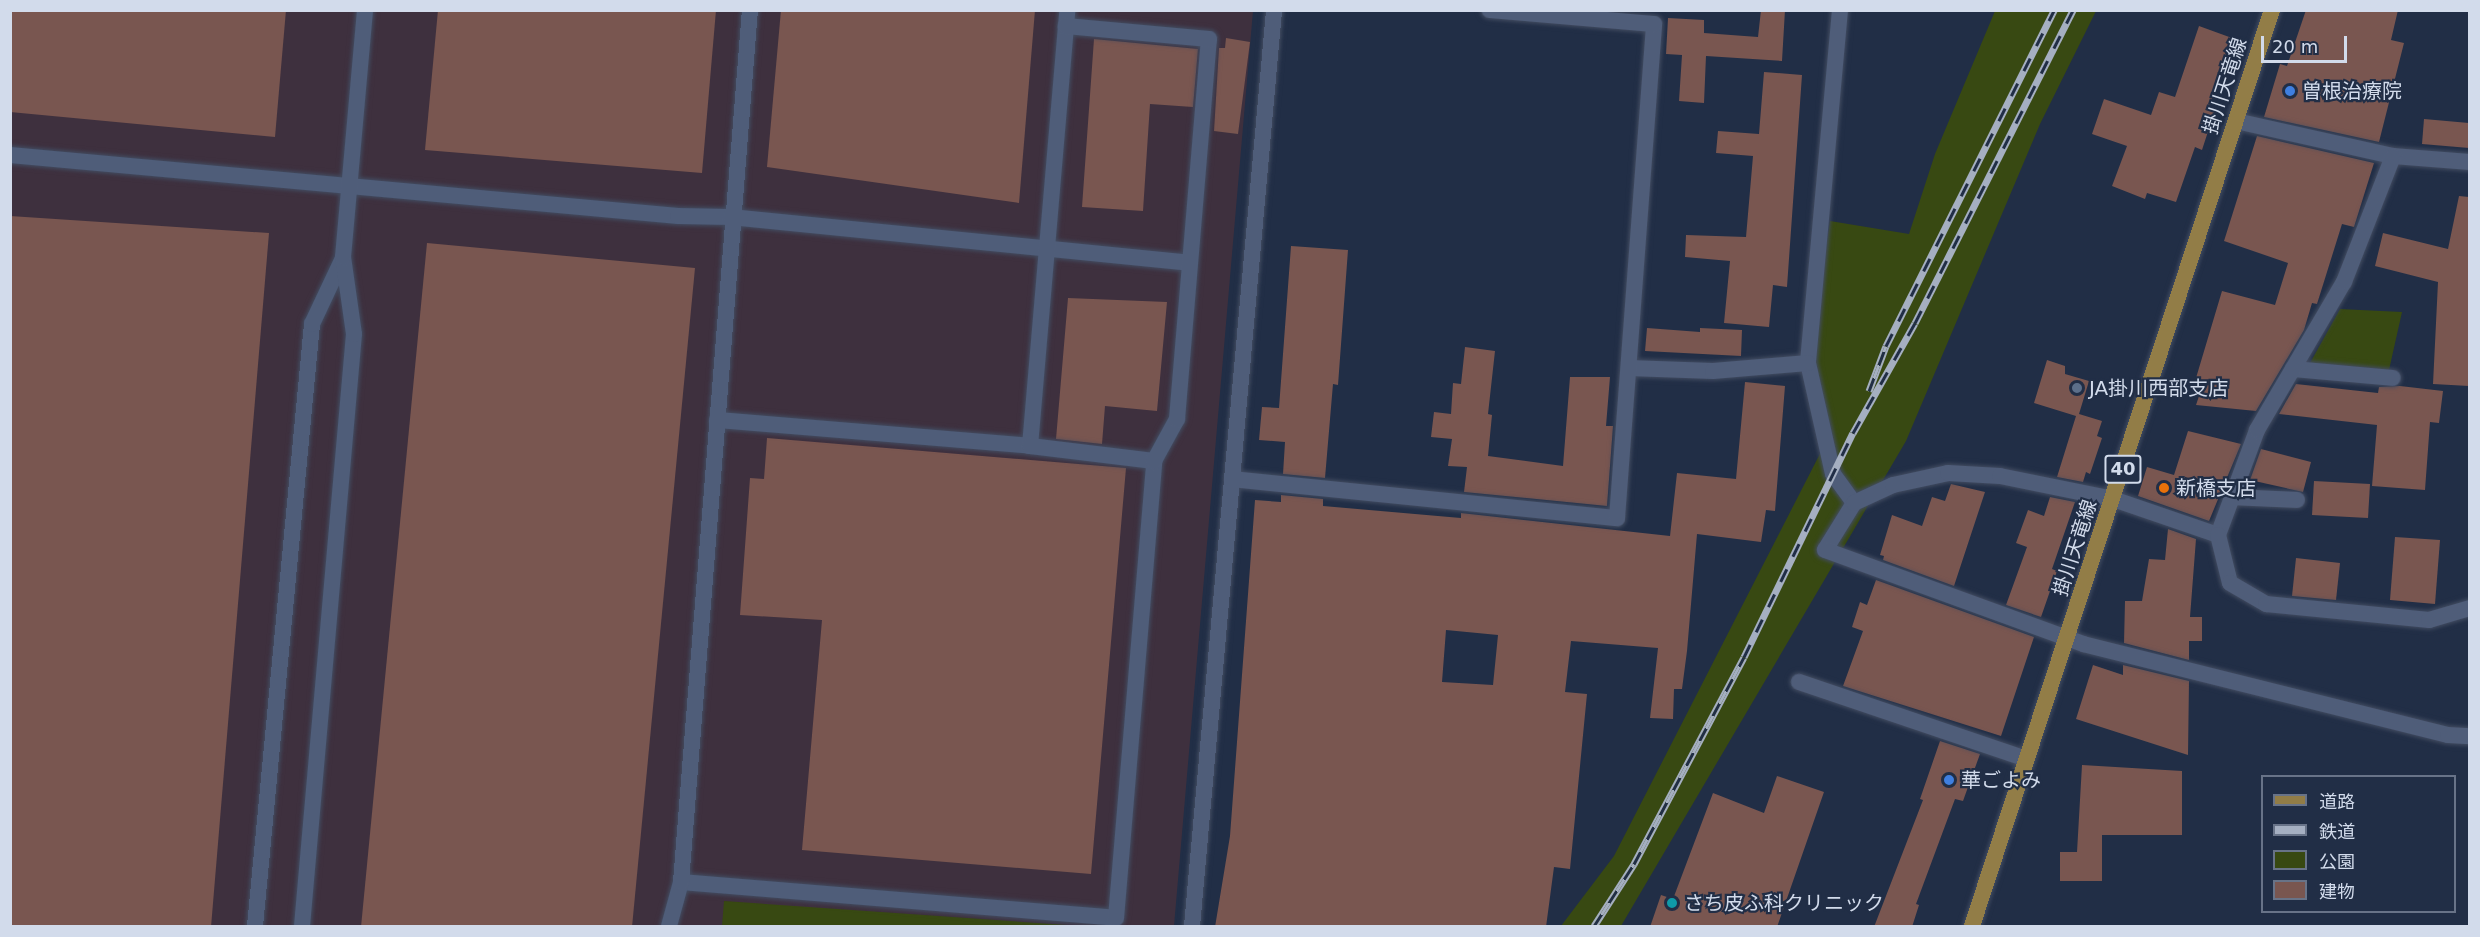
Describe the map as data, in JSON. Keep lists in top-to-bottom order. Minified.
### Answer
{"streets":{"main road":["掛川天竜線","40"]},"places":["曽根治療院","JA掛川西部支店","新橋支店","華ごよみ","さち皮ふ科クリニック"],"legend":["道路","鉄道","公園","建物"],"scale_bar":"20 m"}
